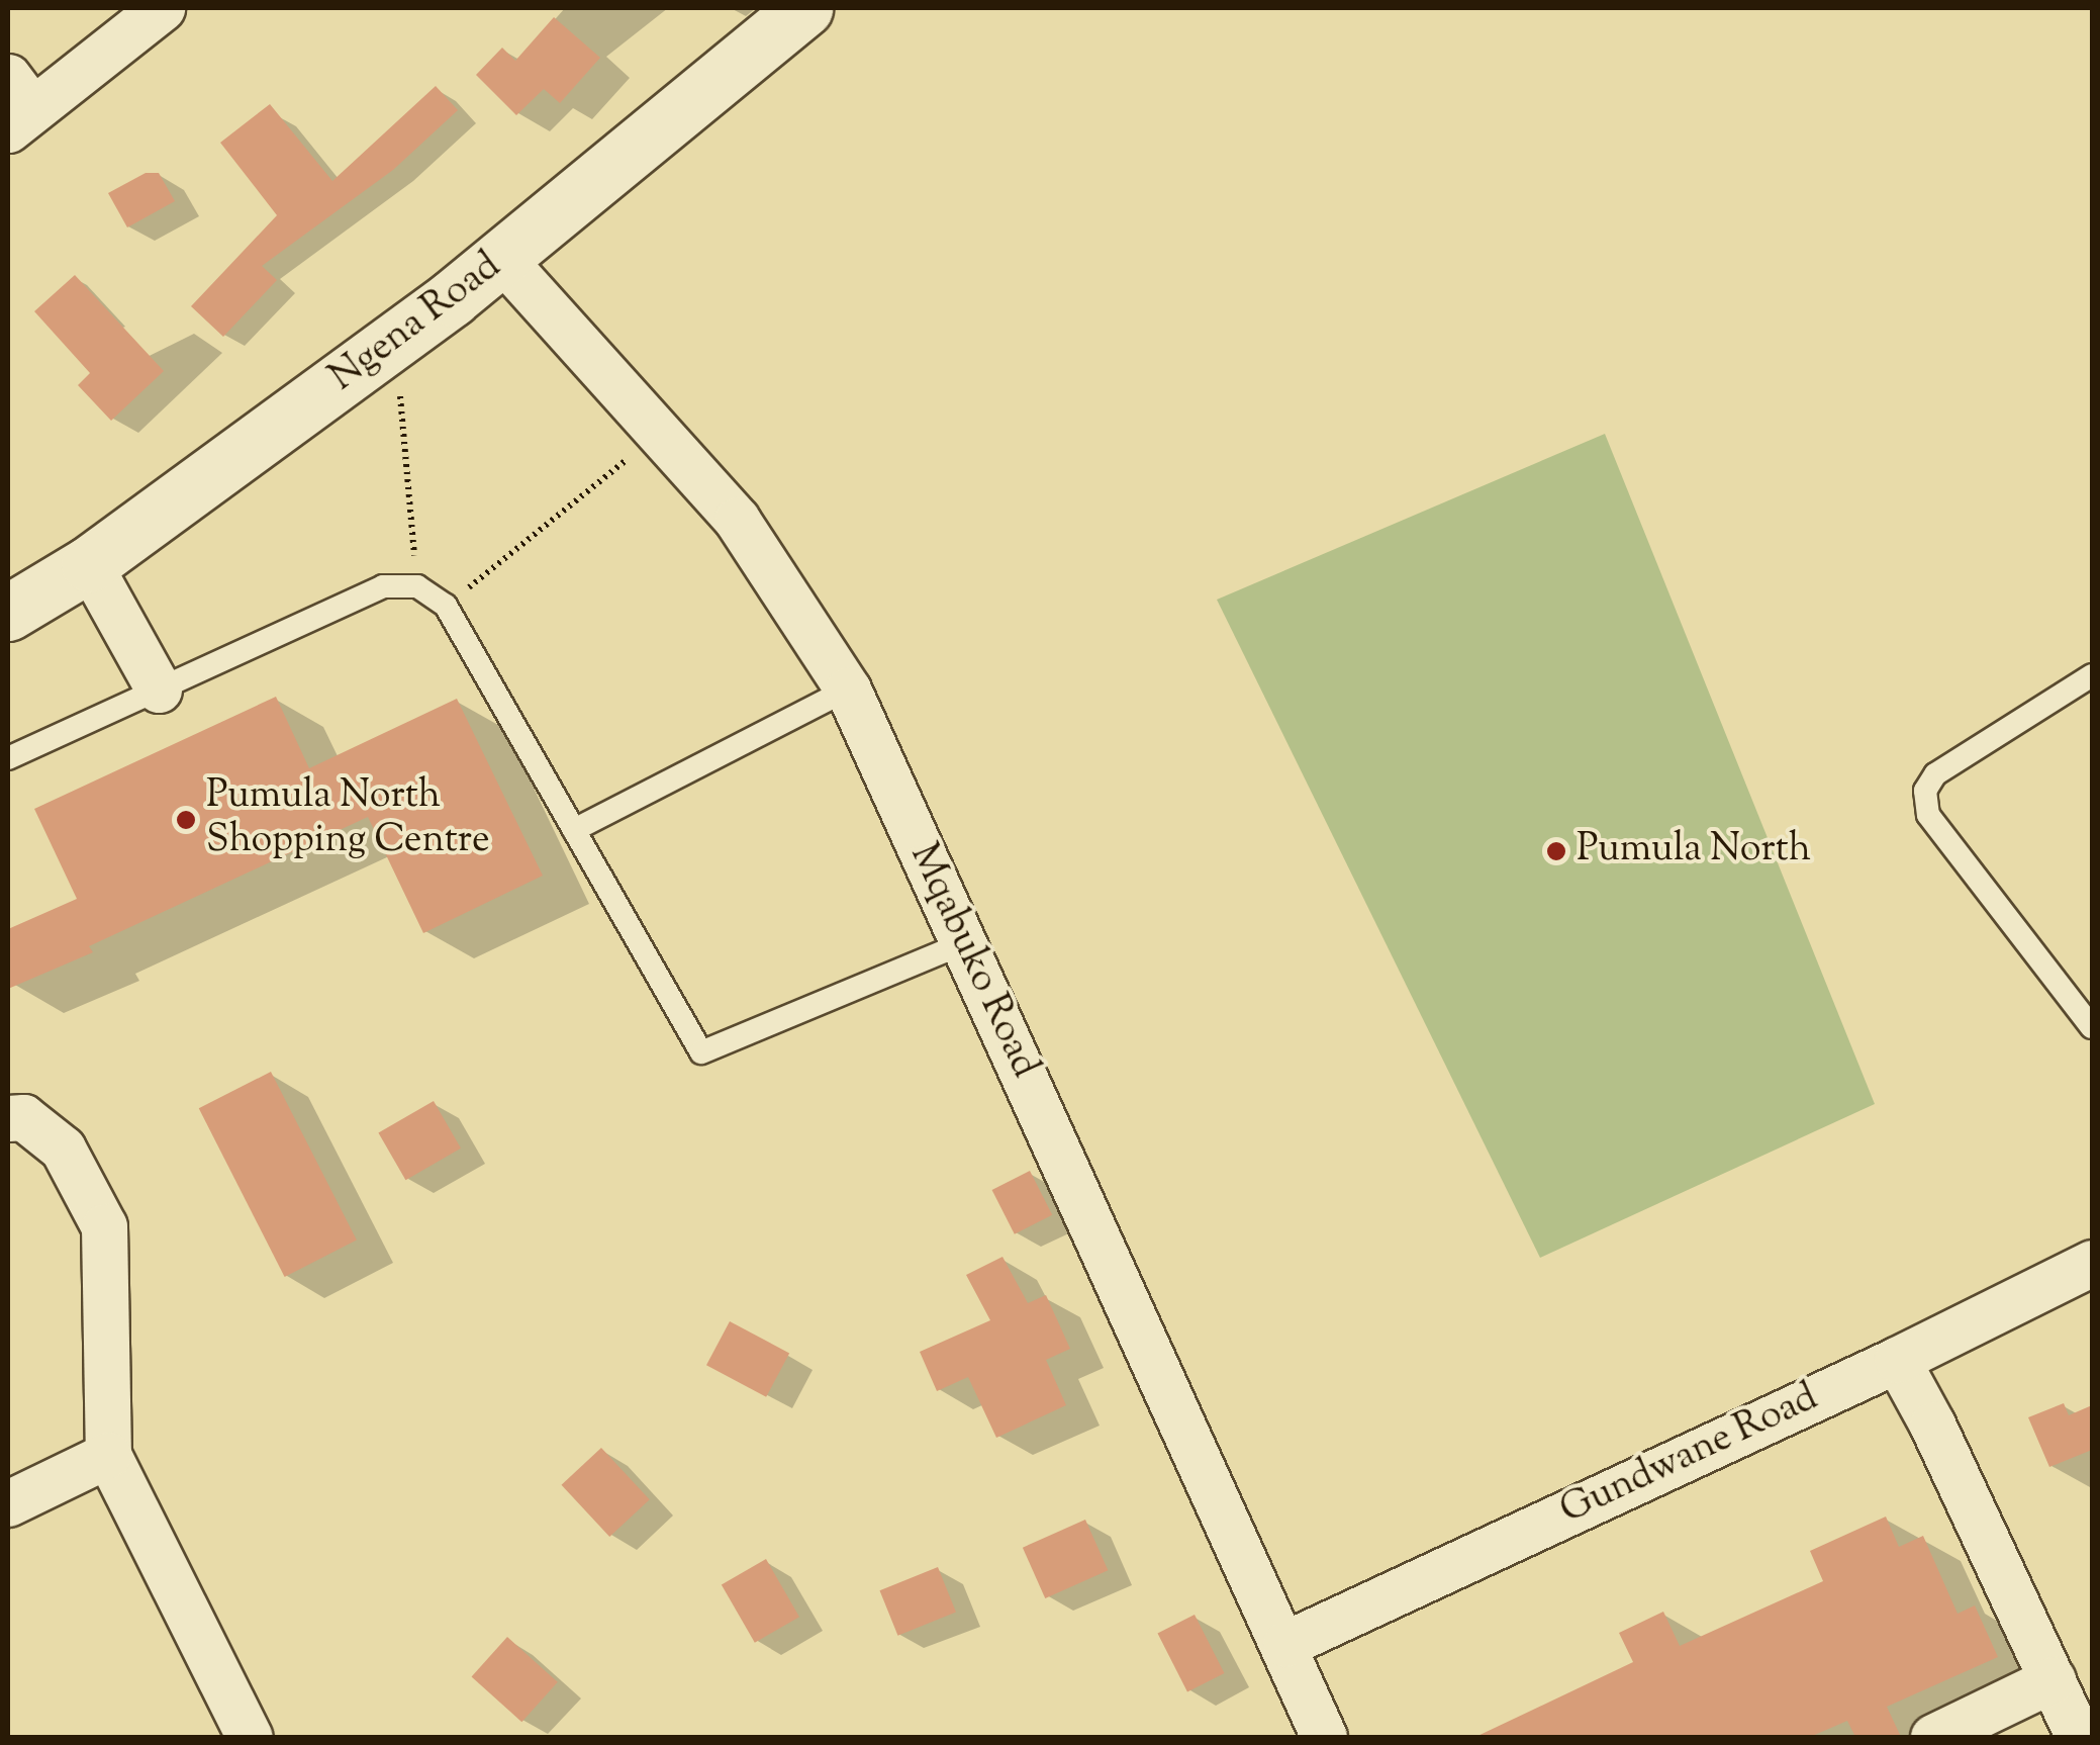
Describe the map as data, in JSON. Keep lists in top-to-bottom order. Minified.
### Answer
{"streets":{"street":["Ngena Road","Mqabuko Road","Gundwane Road"]},"crossings":[["Ngena Road","Mqabuko Road"],["Mqabuko Road","Gundwane Road"]],"places":["Pumula North Shopping Centre","Pumula North"]}
